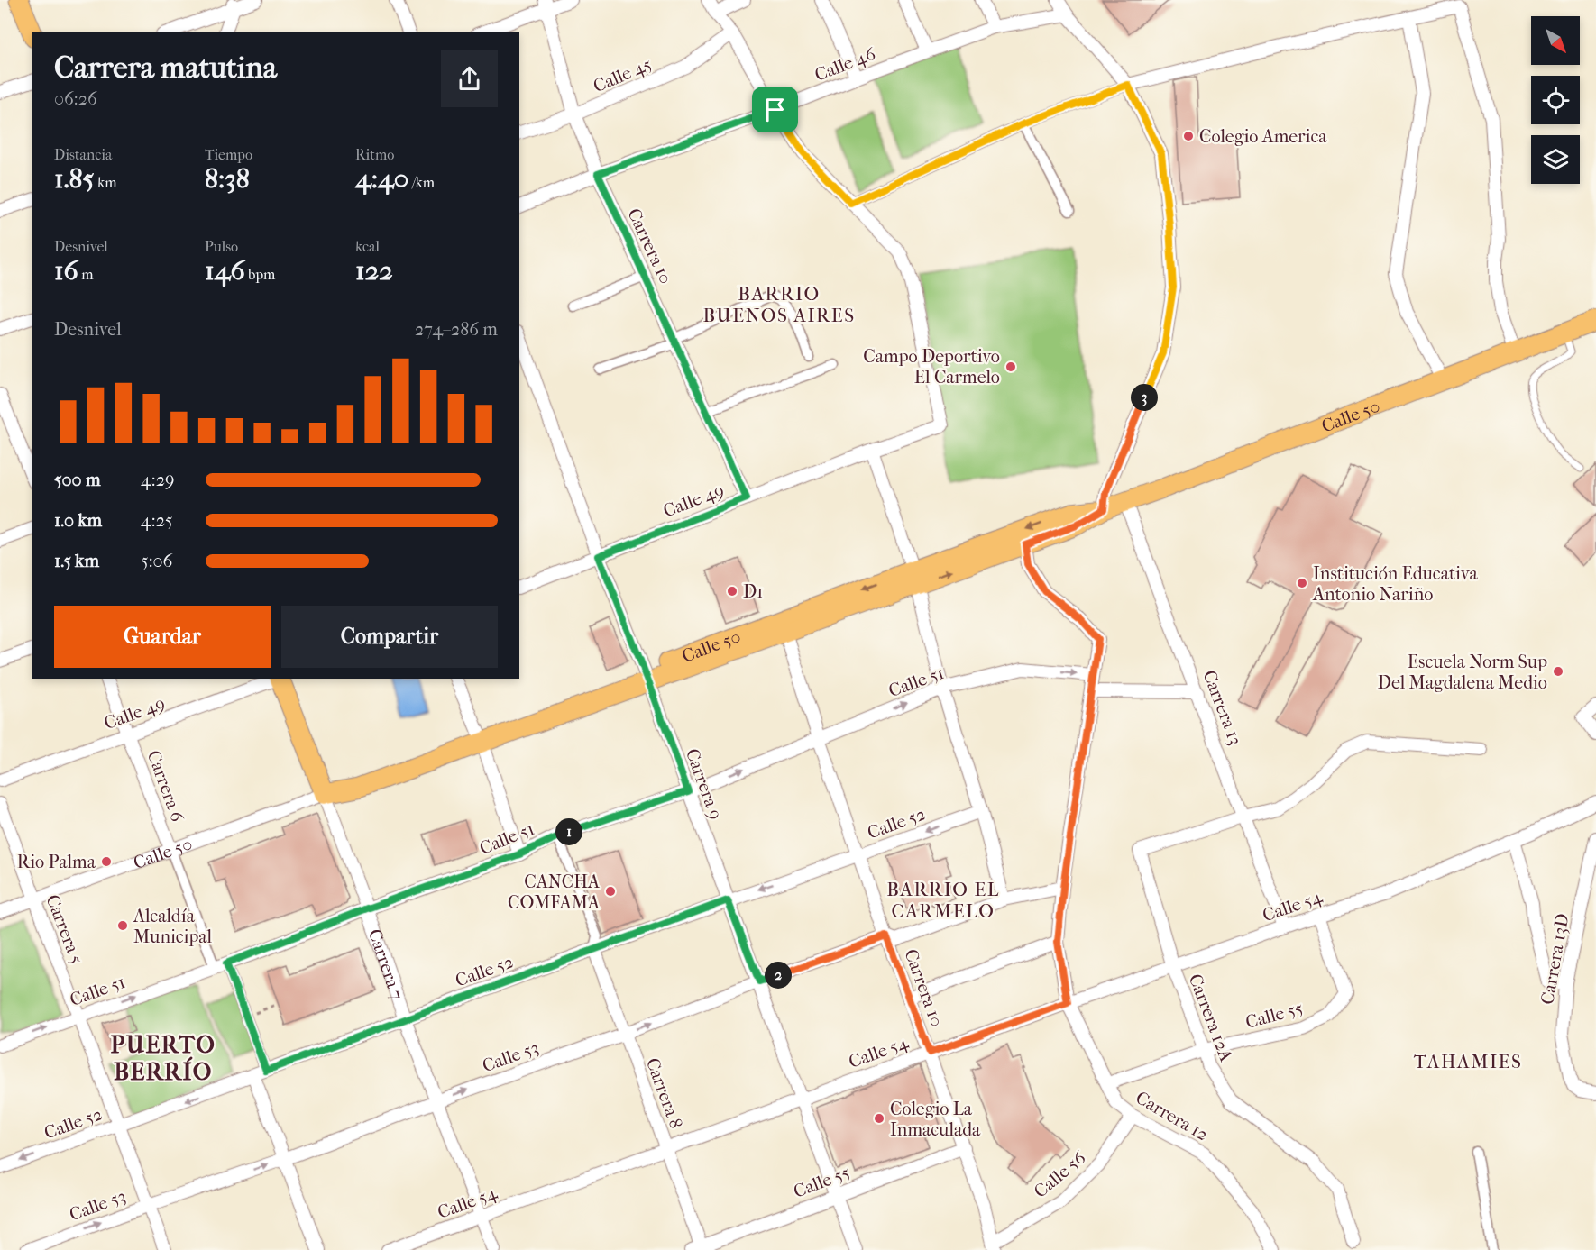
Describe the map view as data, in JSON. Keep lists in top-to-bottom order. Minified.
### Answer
{"streets":{"main road":["Calle 50","Carrera 7"],"street":["Calle 46","Calle 45","Carrera 10","Calle 49","Calle 51","Carrera 13","Carrera 9","Carrera 6","Calle 52","Calle 54","Carrera 5","Carrera 13D","Calle 55","Carrera 12A","Calle 53","Carrera 8","Carrera 12","Calle 56"]},"crossings":[["Calle 46","Carrera 10"],["Calle 45","Carrera 10"],["Carrera 10","Calle 49"],["Carrera 10","Calle 51"],["Carrera 10","Calle 52"],["Carrera 10","Calle 54"],["Carrera 10","Calle 55"],["Carrera 10","Calle 53"],["Carrera 10","Calle 56"],["Calle 50","Carrera 13"],["Calle 50","Carrera 9"],["Calle 50","Carrera 6"],["Calle 50","Carrera 5"],["Calle 50","Carrera 7"],["Calle 50","Carrera 12"],["Calle 49","Carrera 9"],["Calle 49","Carrera 6"],["Calle 51","Carrera 9"],["Calle 51","Carrera 6"],["Calle 51","Carrera 5"],["Calle 51","Carrera 7"],["Calle 51","Carrera 12"],["Carrera 13","Calle 54"],["Carrera 13","Carrera 12A"],["Carrera 9","Calle 52"],["Carrera 9","Calle 54"],["Carrera 9","Calle 55"],["Carrera 9","Calle 53"],["Carrera 6","Calle 52"],["Calle 52","Carrera 5"],["Calle 52","Carrera 7"],["Calle 52","Carrera 8"],["Calle 54","Carrera 7"],["Calle 54","Calle 55"],["Calle 54","Carrera 12A"],["Calle 54","Carrera 8"],["Calle 54","Carrera 12"],["Carrera 5","Calle 53"],["Carrera 7","Calle 53"],["Calle 55","Carrera 12A"],["Calle 55","Carrera 8"],["Calle 55","Carrera 12"],["Calle 53","Carrera 8"],["Calle 53","Carrera 12"],["Carrera 12","Calle 56"]],"one_way":["Calle 51","Calle 52","Calle 53"],"districts":["BARRIO BUENOS AIRES","BARRIO EL CARMELO","PUERTO BERRÍO","TAHAMIES"],"places":["Colegio America","Campo Deportivo El Carmelo","Institución Educativa Antonio Nariño","D1","Escuela Norm Sup Del Magdalena Medio","Rio Palma","CANCHA COMFAMA","Alcaldía Municipal","Colegio La Inmaculada"],"north":"bottom right","page":{"heading":["Carrera matutina","06:26"],"stats":[["Distancia","1.85 km"],["Tiempo","8:38"],["Ritmo","4:40 /km"],["Desnivel","16 m"],["Pulso","146 bpm"],["kcal","122"]],"chart":["Desnivel","274–286 m"],"pins":["3","1","2"],"list":[{"name":"500 m","note":"4:29"},{"name":"1.0 km","note":"4:25"},{"name":"1.5 km","note":"5:06"}],"buttons":["Guardar","Compartir"]}}
